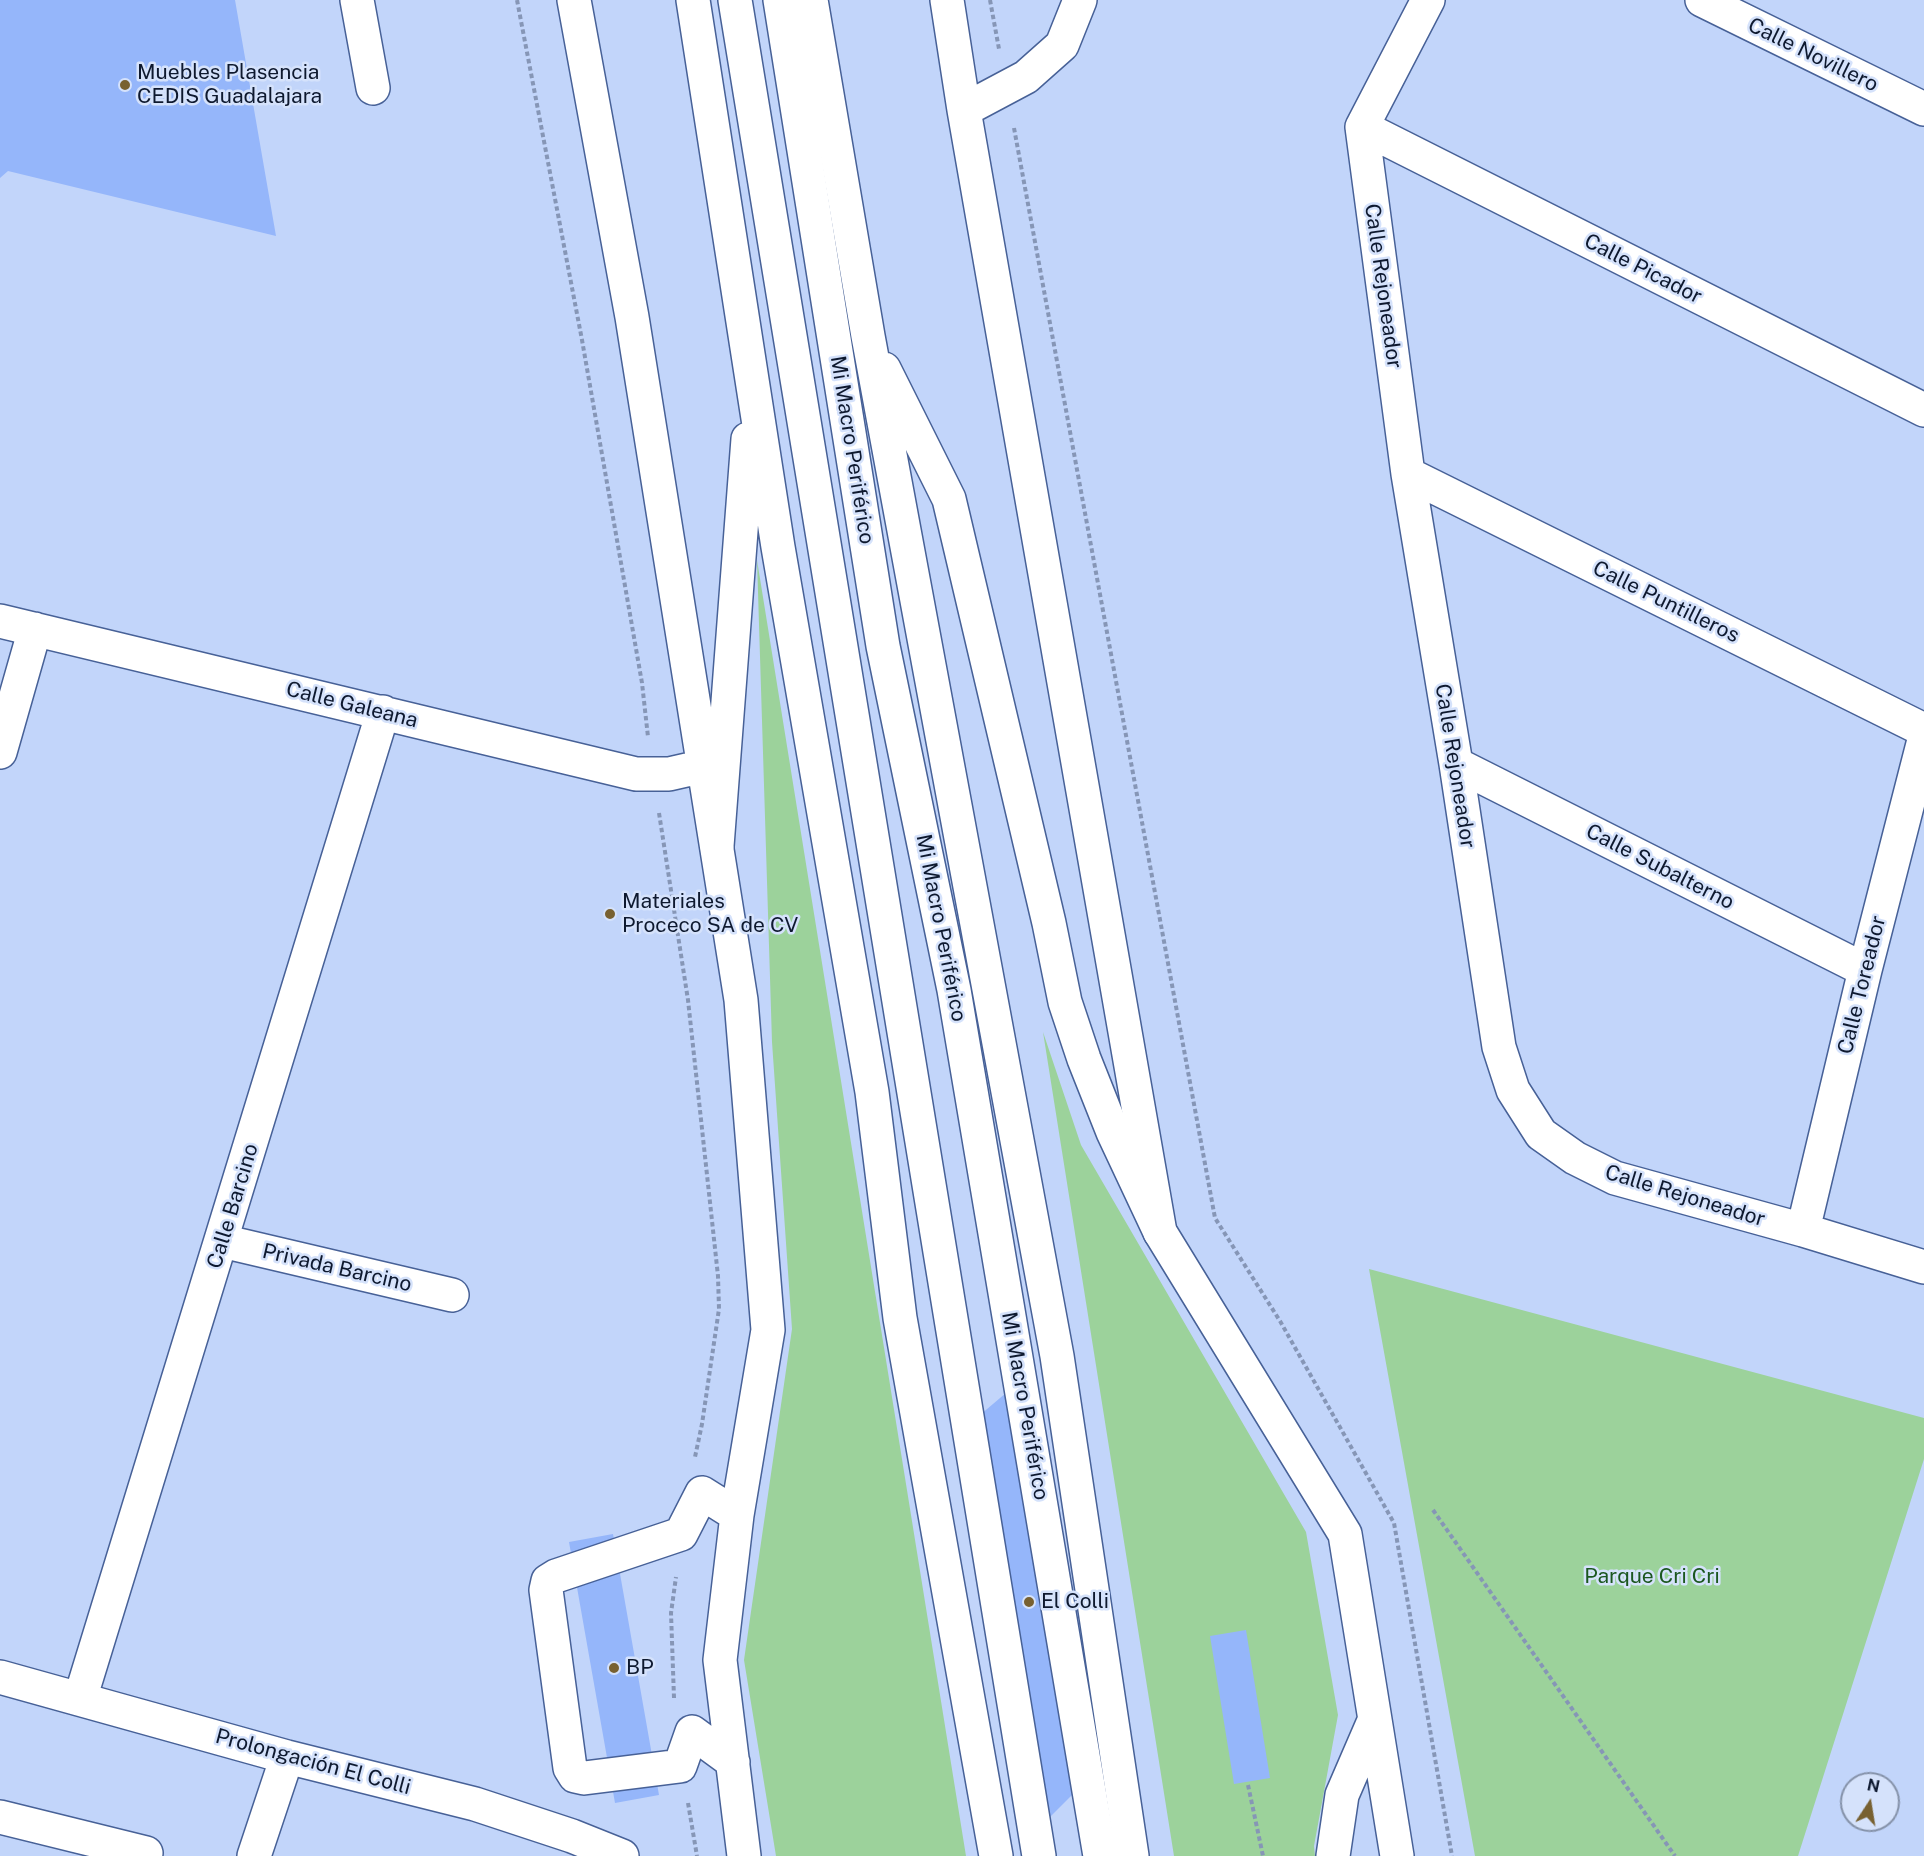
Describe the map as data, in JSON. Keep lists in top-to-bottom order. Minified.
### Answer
{"streets":{"main road":["Calle Novillero","Calle Picador","Calle Rejoneador","Mi Macro Periférico","Calle Puntilleros","Calle Galeana","Calle Subalterno","Calle Toreador","Calle Barcino","Privada Barcino","Prolongación El Colli"]},"crossings":[["Calle Picador","Calle Rejoneador"],["Calle Rejoneador","Calle Puntilleros"],["Calle Rejoneador","Calle Subalterno"],["Calle Rejoneador","Calle Toreador"],["Calle Galeana","Calle Barcino"],["Calle Subalterno","Calle Toreador"],["Calle Barcino","Privada Barcino"],["Calle Barcino","Prolongación El Colli"]],"parks":["Parque Cri Cri"],"places":["Muebles Plasencia CEDIS Guadalajara","Materiales Proceco SA de CV","El Colli","BP"],"north":"top"}
